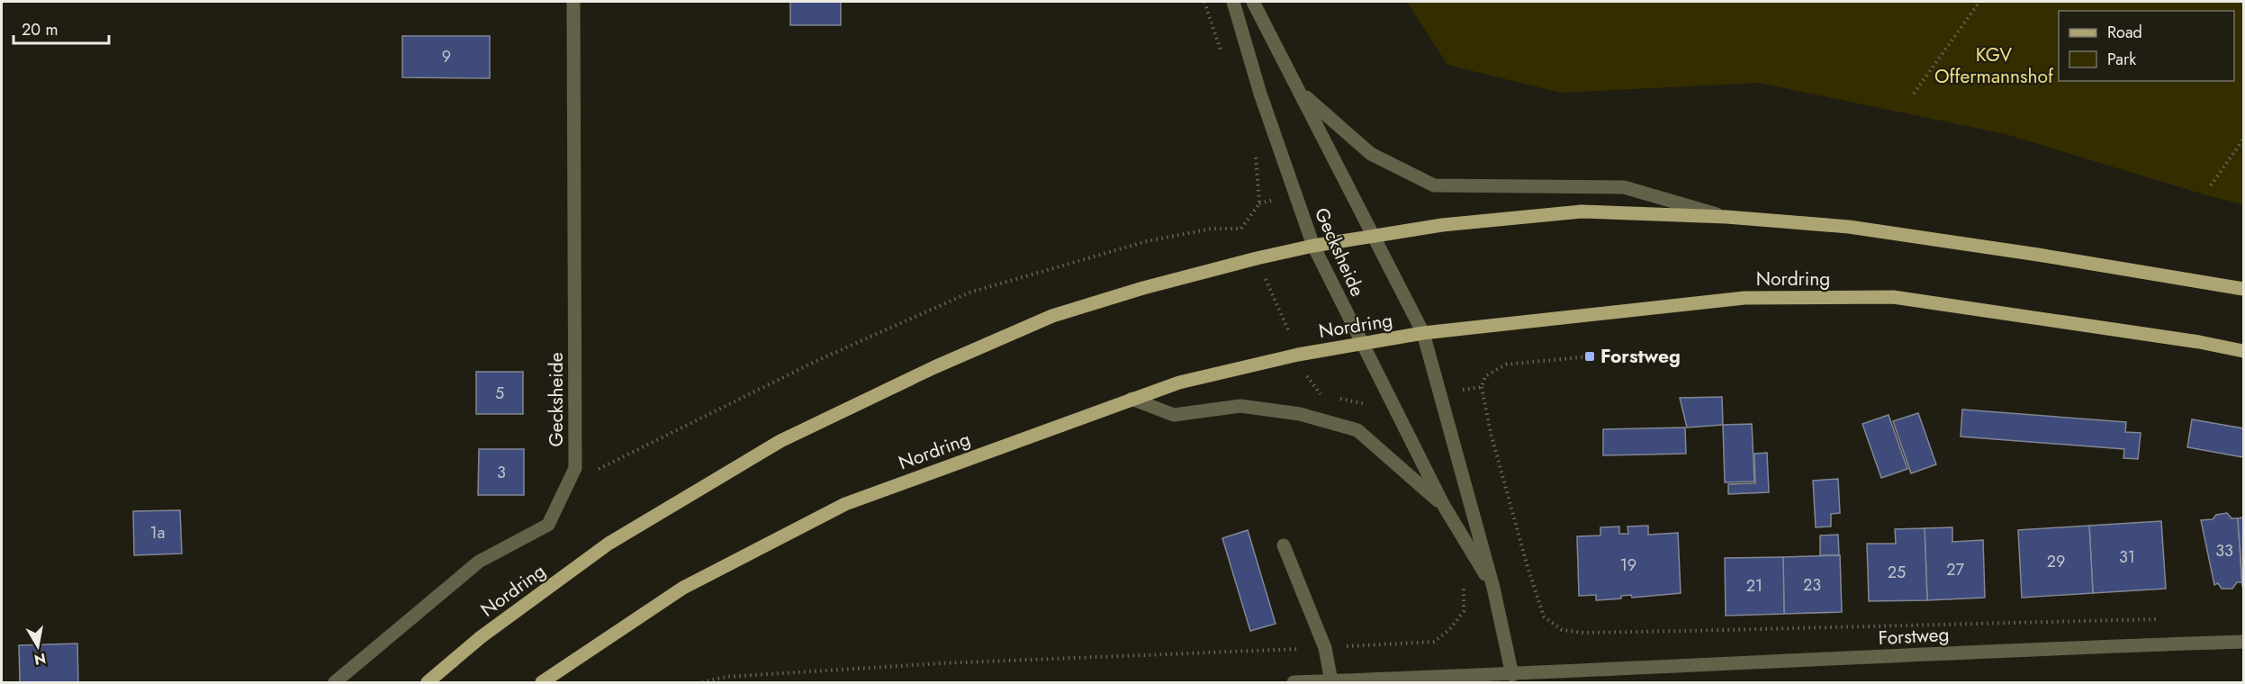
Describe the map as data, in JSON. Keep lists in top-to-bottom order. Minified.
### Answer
{"streets":{"main road":["Nordring"],"street":["Gecksheide","Forstweg"]},"crossings":[["Gecksheide","Nordring"],["Gecksheide","Forstweg"]],"parks":["KGV Offermannshof"],"places":{"transit":["Forstweg"]},"house_numbers":["9","5","3","1a","33","31","29","19","27","25","23","21"],"legend":["Road","Park"],"scale_bar":"20 m","north":"bottom"}
